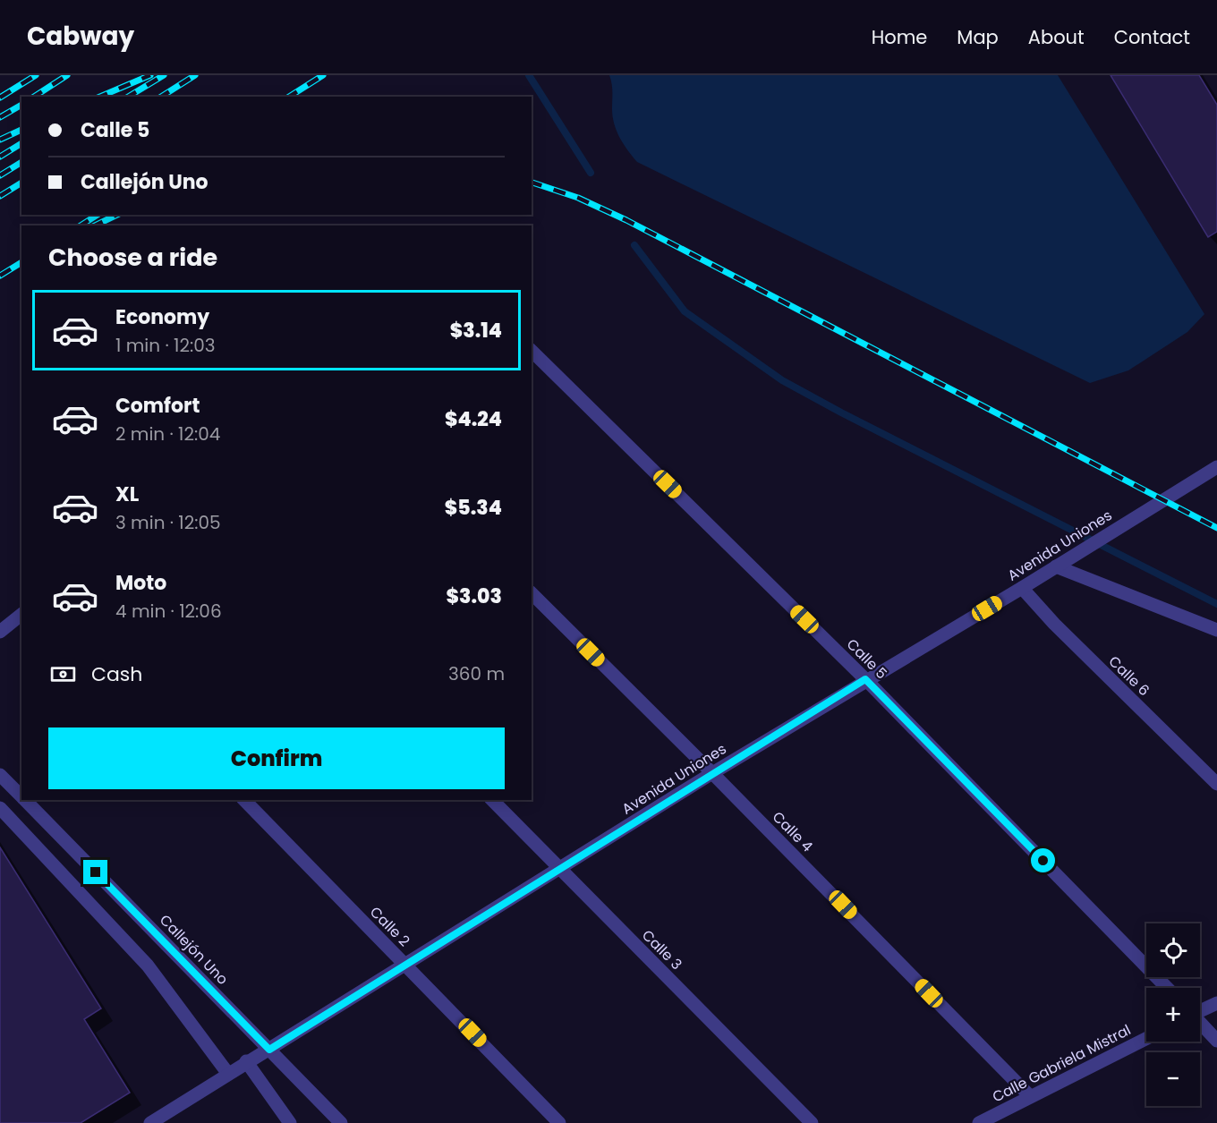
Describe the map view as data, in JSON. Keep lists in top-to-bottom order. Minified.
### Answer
{"streets":{"street":["Avenida Uniones","Calle 5","Calle 6","Calle 4","Calle 2","Callejón Uno","Calle 3","Calle Gabriela Mistral"]},"crossings":[["Avenida Uniones","Calle 5"],["Avenida Uniones","Calle 6"],["Avenida Uniones","Calle 4"],["Avenida Uniones","Calle 2"],["Avenida Uniones","Callejón Uno"],["Avenida Uniones","Calle 3"],["Calle 4","Calle Gabriela Mistral"]],"page":{"header":"Cabway","nav":["Home","Map","About","Contact"],"banner":["Calle 5","Callejón Uno"],"heading":"Choose a ride","list":[{"name":"Economy","note":"1 min · 12:03","value":"$3.14"},{"name":"Comfort","note":"2 min · 12:04","value":"$4.24"},{"name":"XL","note":"3 min · 12:05","value":"$5.34"},{"name":"Moto","note":"4 min · 12:06","value":"$3.03"}],"pay":["Cash","360 m"],"buttons":"Confirm","map_buttons":["+","−"]}}
